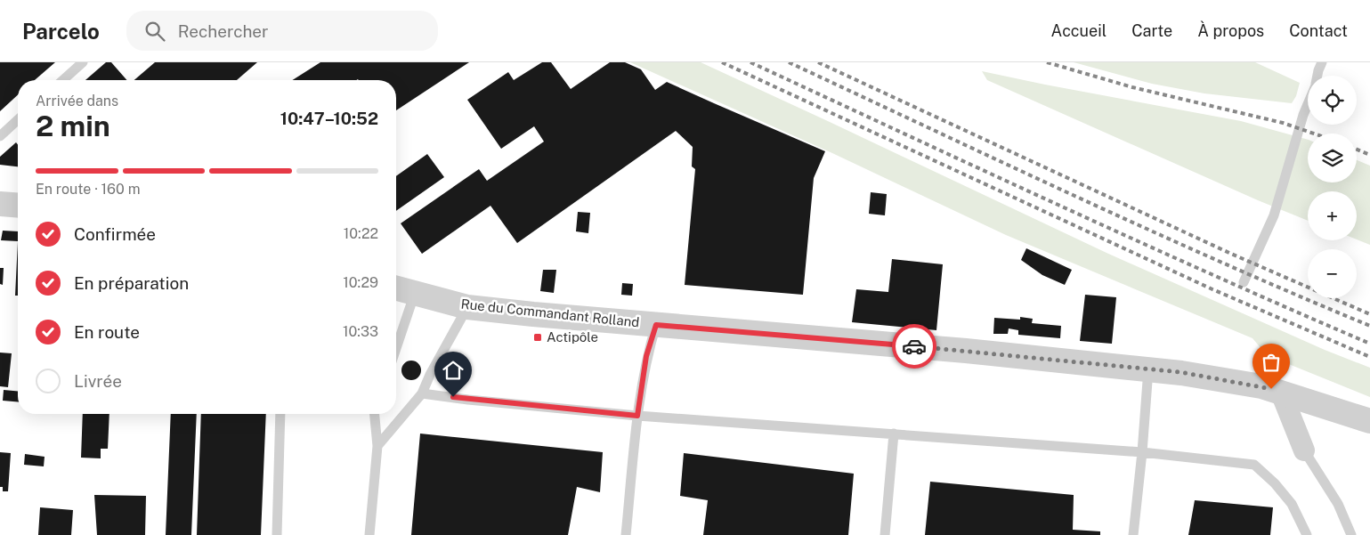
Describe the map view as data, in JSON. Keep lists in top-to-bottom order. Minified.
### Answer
{"streets":{"street":["Rue du Commandant Rolland"]},"places":{"transit":["Actipôle"]},"page":{"header":"Parcelo","search":"Rechercher","nav":["Accueil","Carte","À propos","Contact"],"map_buttons":["+","−"],"heading":["2 min","Arrivée dans","10:47–10:52"],"bar":"En route · 160 m","list":[["Confirmée","10:22"],["En préparation","10:29"],["En route","10:33"],"Livrée"]}}
